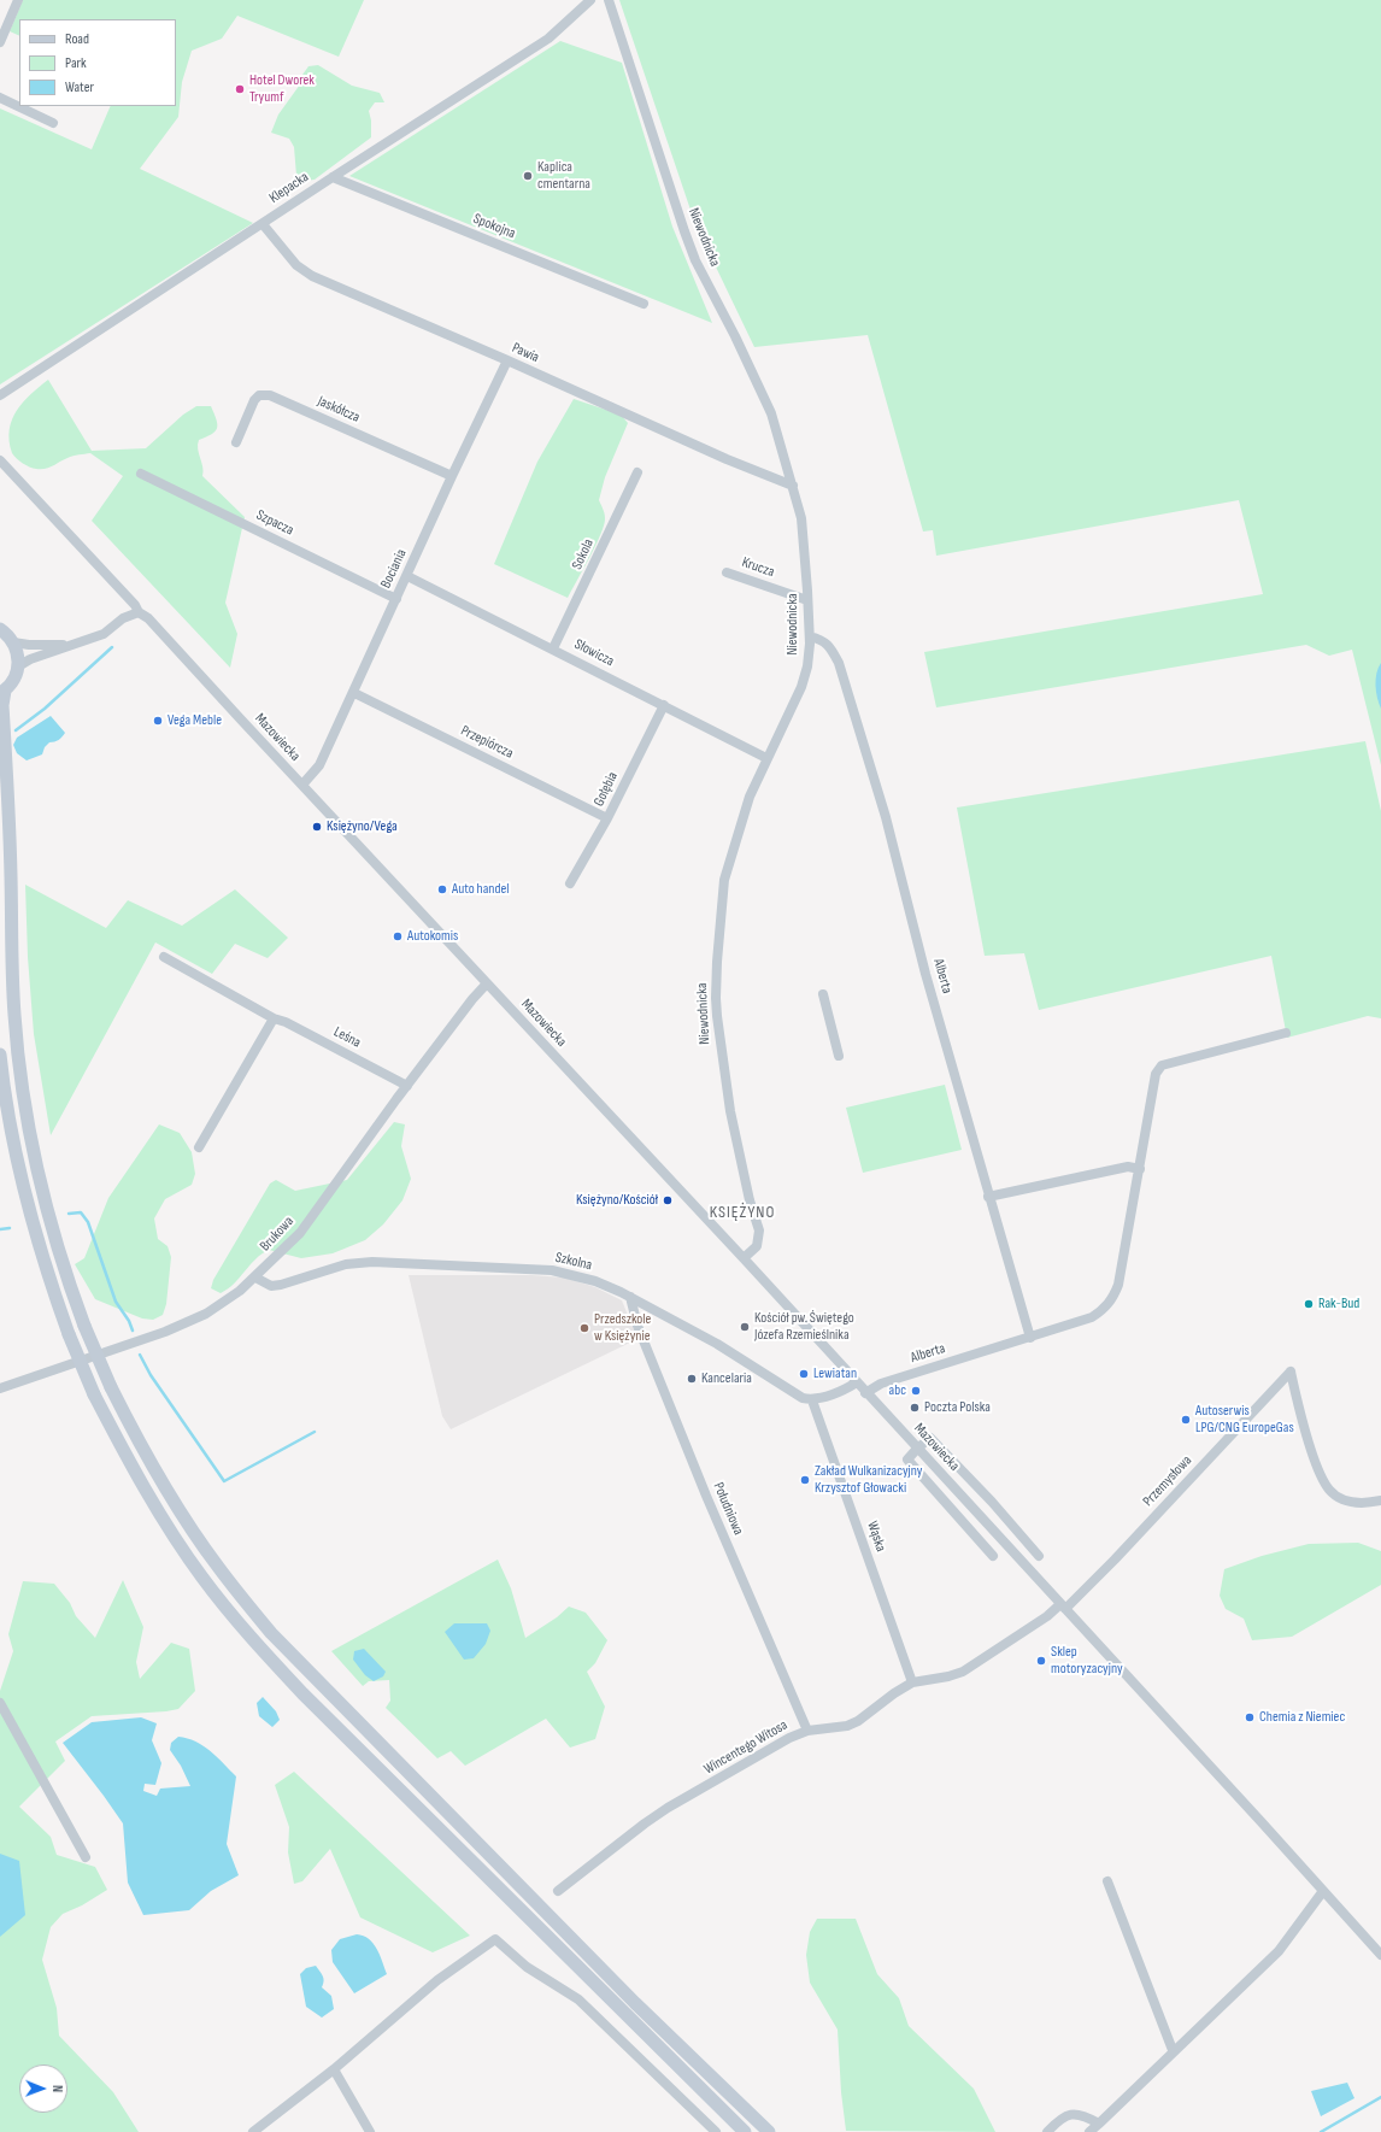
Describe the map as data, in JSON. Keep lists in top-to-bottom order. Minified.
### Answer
{"streets":{"street":["Klepacka","Spokojna","Niewodnicka","Pawia","Jaskółcza","Szpacza","Sokola","Krucza","Bociania","Słowicza","Mazowiecka","Przepiórcza","Gołębia","Alberta","Leśna","Brukowa","Szkolna","Przemysłowa","Południowa","Wąska","Wincentego Witosa"]},"crossings":[["Klepacka","Spokojna"],["Klepacka","Pawia"],["Niewodnicka","Pawia"],["Niewodnicka","Krucza"],["Niewodnicka","Słowicza"],["Niewodnicka","Mazowiecka"],["Niewodnicka","Alberta"],["Pawia","Bociania"],["Jaskółcza","Bociania"],["Szpacza","Bociania"],["Sokola","Słowicza"],["Bociania","Słowicza"],["Bociania","Mazowiecka"],["Bociania","Przepiórcza"],["Słowicza","Gołębia"],["Mazowiecka","Alberta"],["Mazowiecka","Brukowa"],["Mazowiecka","Przemysłowa"],["Mazowiecka","Wincentego Witosa"],["Przepiórcza","Gołębia"],["Leśna","Brukowa"],["Brukowa","Szkolna"],["Szkolna","Południowa"],["Szkolna","Wąska"],["Przemysłowa","Wincentego Witosa"],["Południowa","Wincentego Witosa"],["Wąska","Wincentego Witosa"]],"districts":["KSIĘŻYNO"],"places":["Hotel Dworek Tryumf","Kaplica cmentarna","Vega Meble","Księżyno/Vega","Auto handel","Autokomis","Księżyno/Kościół","Rak-Bud","Kościół pw. Świętego Józefa Rzemieślnika","Przedszkole w Księżynie","Lewiatan","Kancelaria","abc","Poczta Polska","Autoserwis LPG/CNG EuropeGas","Zakład Wulkanizacyjny Krzysztof Głowacki","Sklep motoryzacyjny","Chemia z Niemiec"],"legend":["Road","Park","Water"],"north":"right"}
